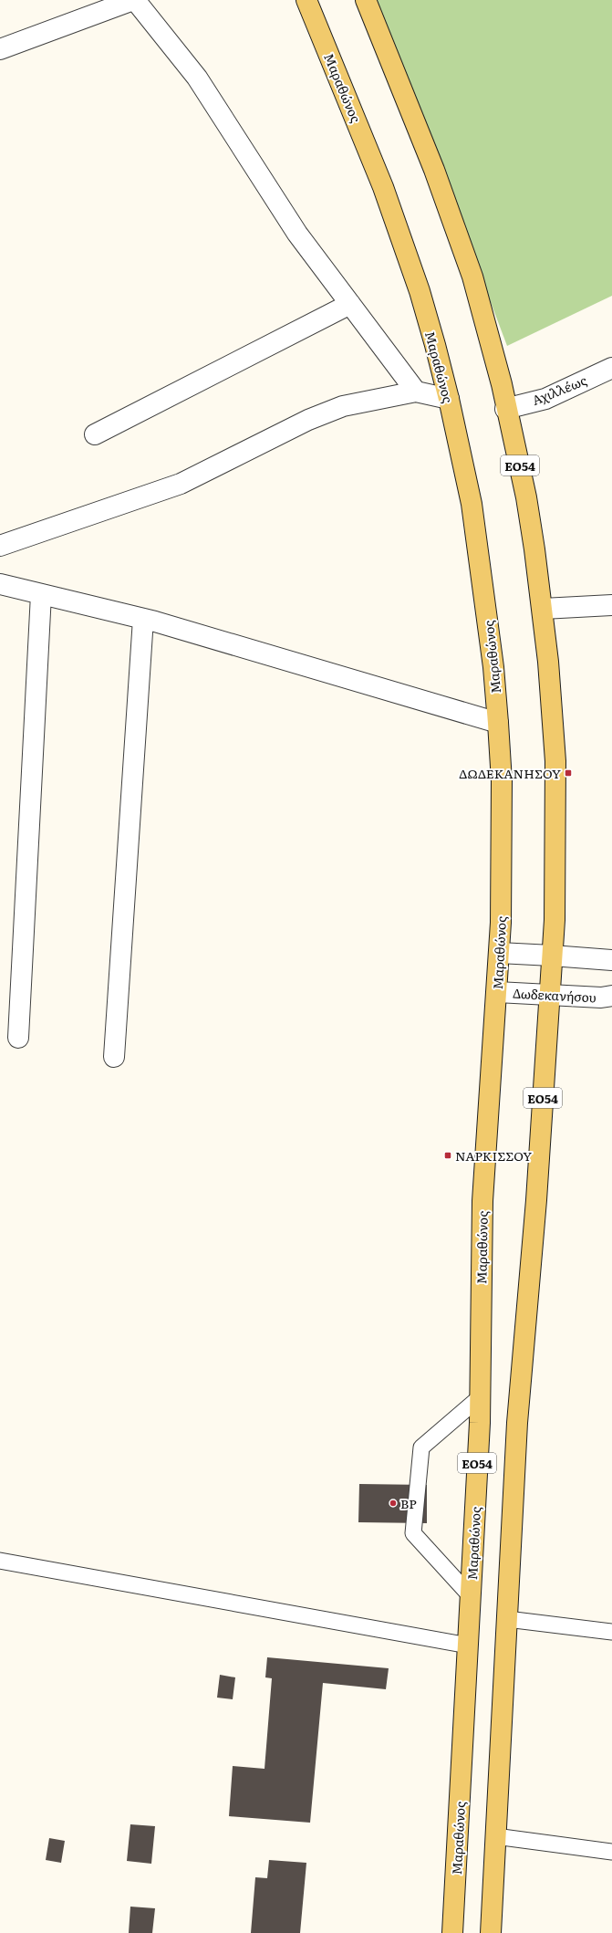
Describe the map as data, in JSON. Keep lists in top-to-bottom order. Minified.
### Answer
{"streets":{"main road":["Μαραθώνος","ΕΟ54"],"street":["Αχιλλέως","Δωδεκανήσου"]},"crossings":[["Μαραθώνος","Δωδεκανήσου"],["Αχιλλέως","ΕΟ54"],["ΕΟ54","Δωδεκανήσου"]],"places":{"transit":["ΔΩΔΕΚΑΝΗΣΟΥ","ΝΑΡΚΙΣΣΟΥ"],"other":["BP"]}}
